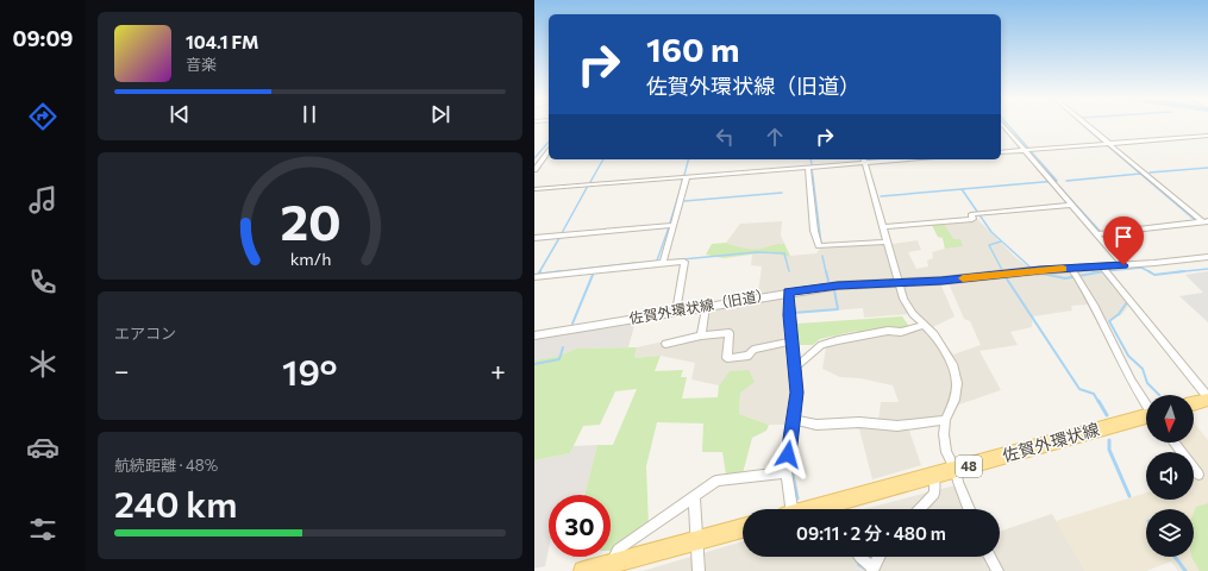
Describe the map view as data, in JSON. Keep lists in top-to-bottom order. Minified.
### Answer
{"streets":{"main road":["佐賀外環状線","48"],"street":["佐賀外環状線（旧道）"]},"north":"bottom","page":{"tabs":"09:09","turn":["160 m","佐賀外環状線（旧道）"],"song":["104.1 FM","音楽"],"tile":["エアコン",["航続距離 · 48%","240 km"]],"heat":["−","19°","+"],"limit":"30","trip":"09:11 · 2 分 · 480 m","gauge":["20","km/h"]}}
